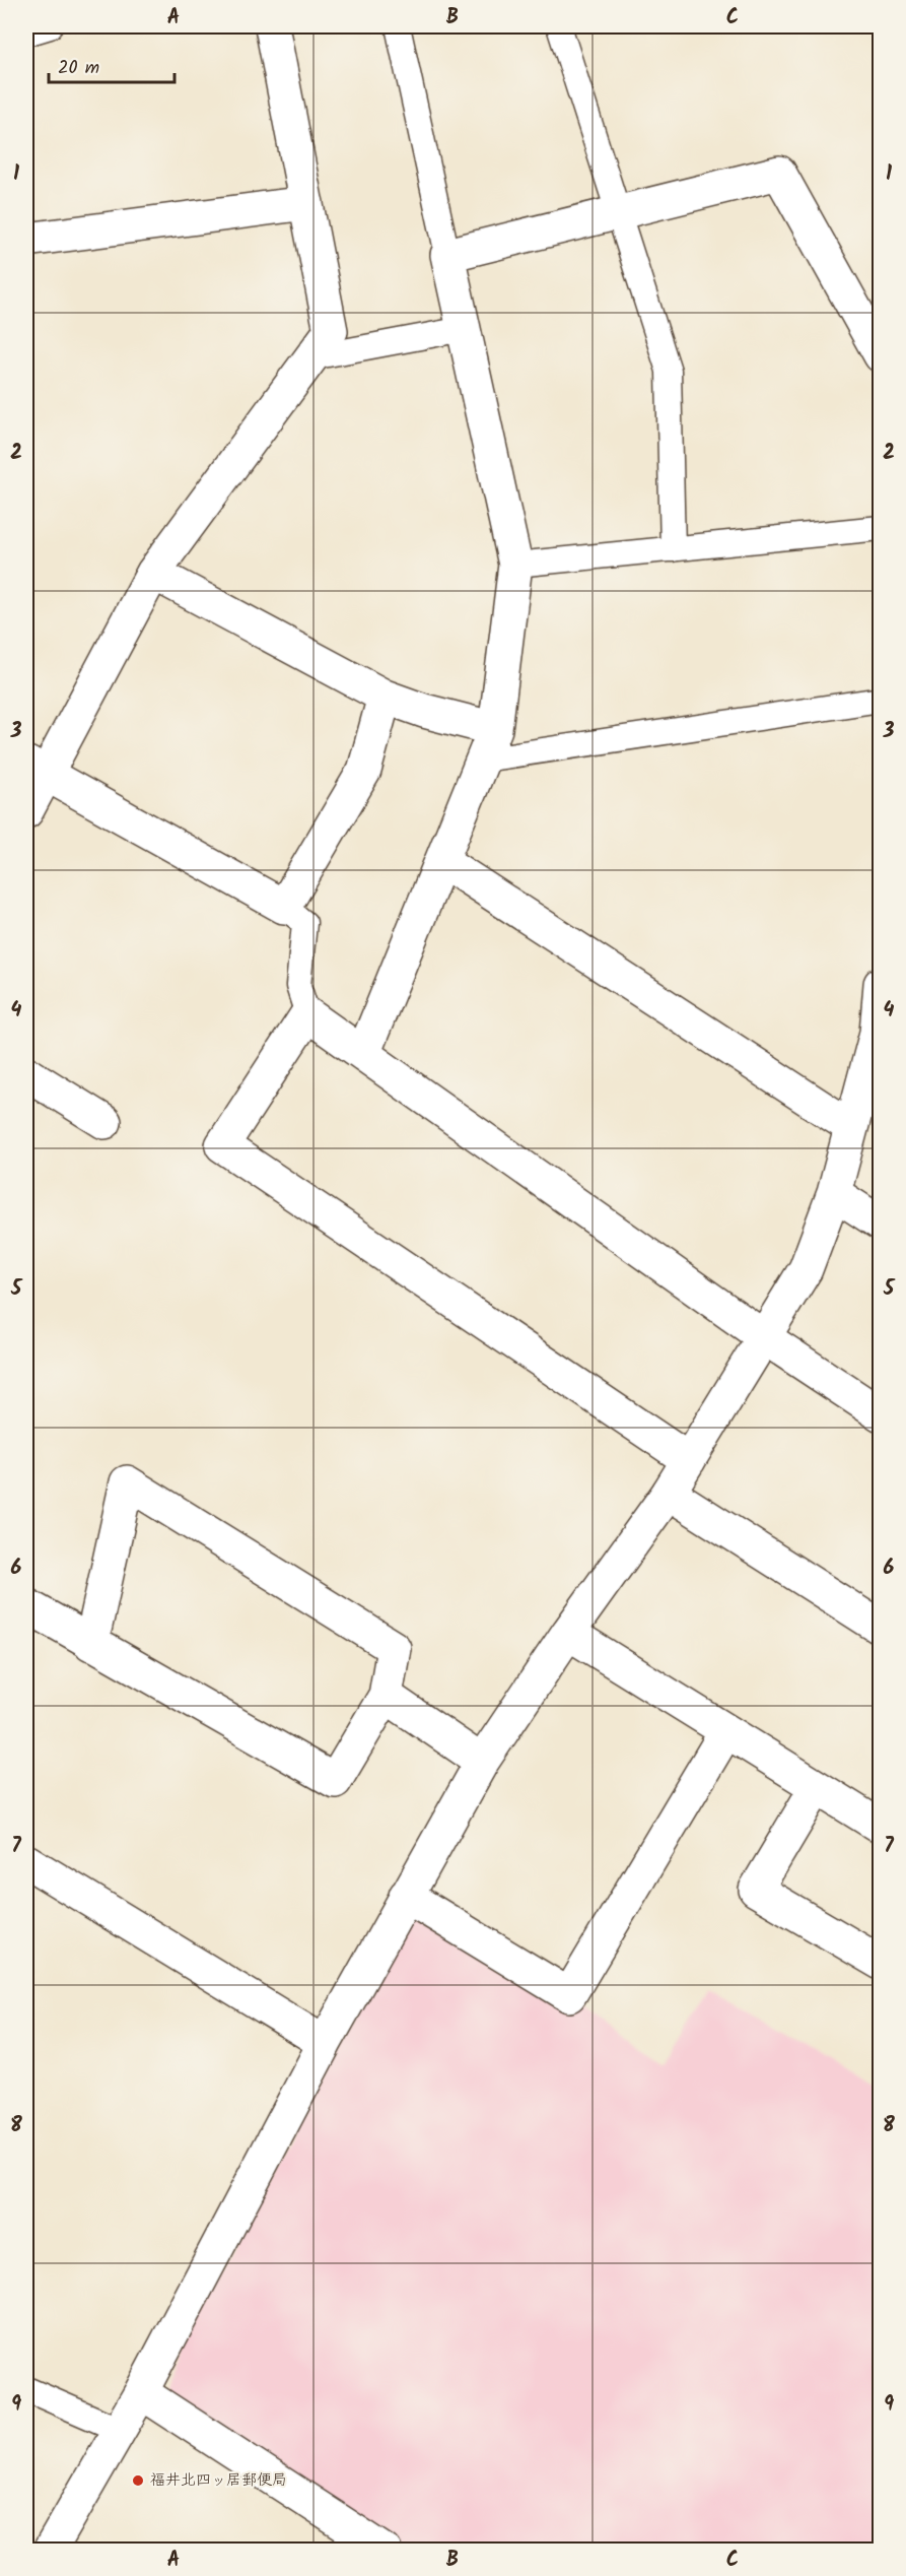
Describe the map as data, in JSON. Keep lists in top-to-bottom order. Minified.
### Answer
{"places":["福井北四ッ居郵便局"],"scale_bar":"20 m","grid":{"columns":["A","B","C"],"rows":["1","2","3","4","5","6","7","8","9"]}}
